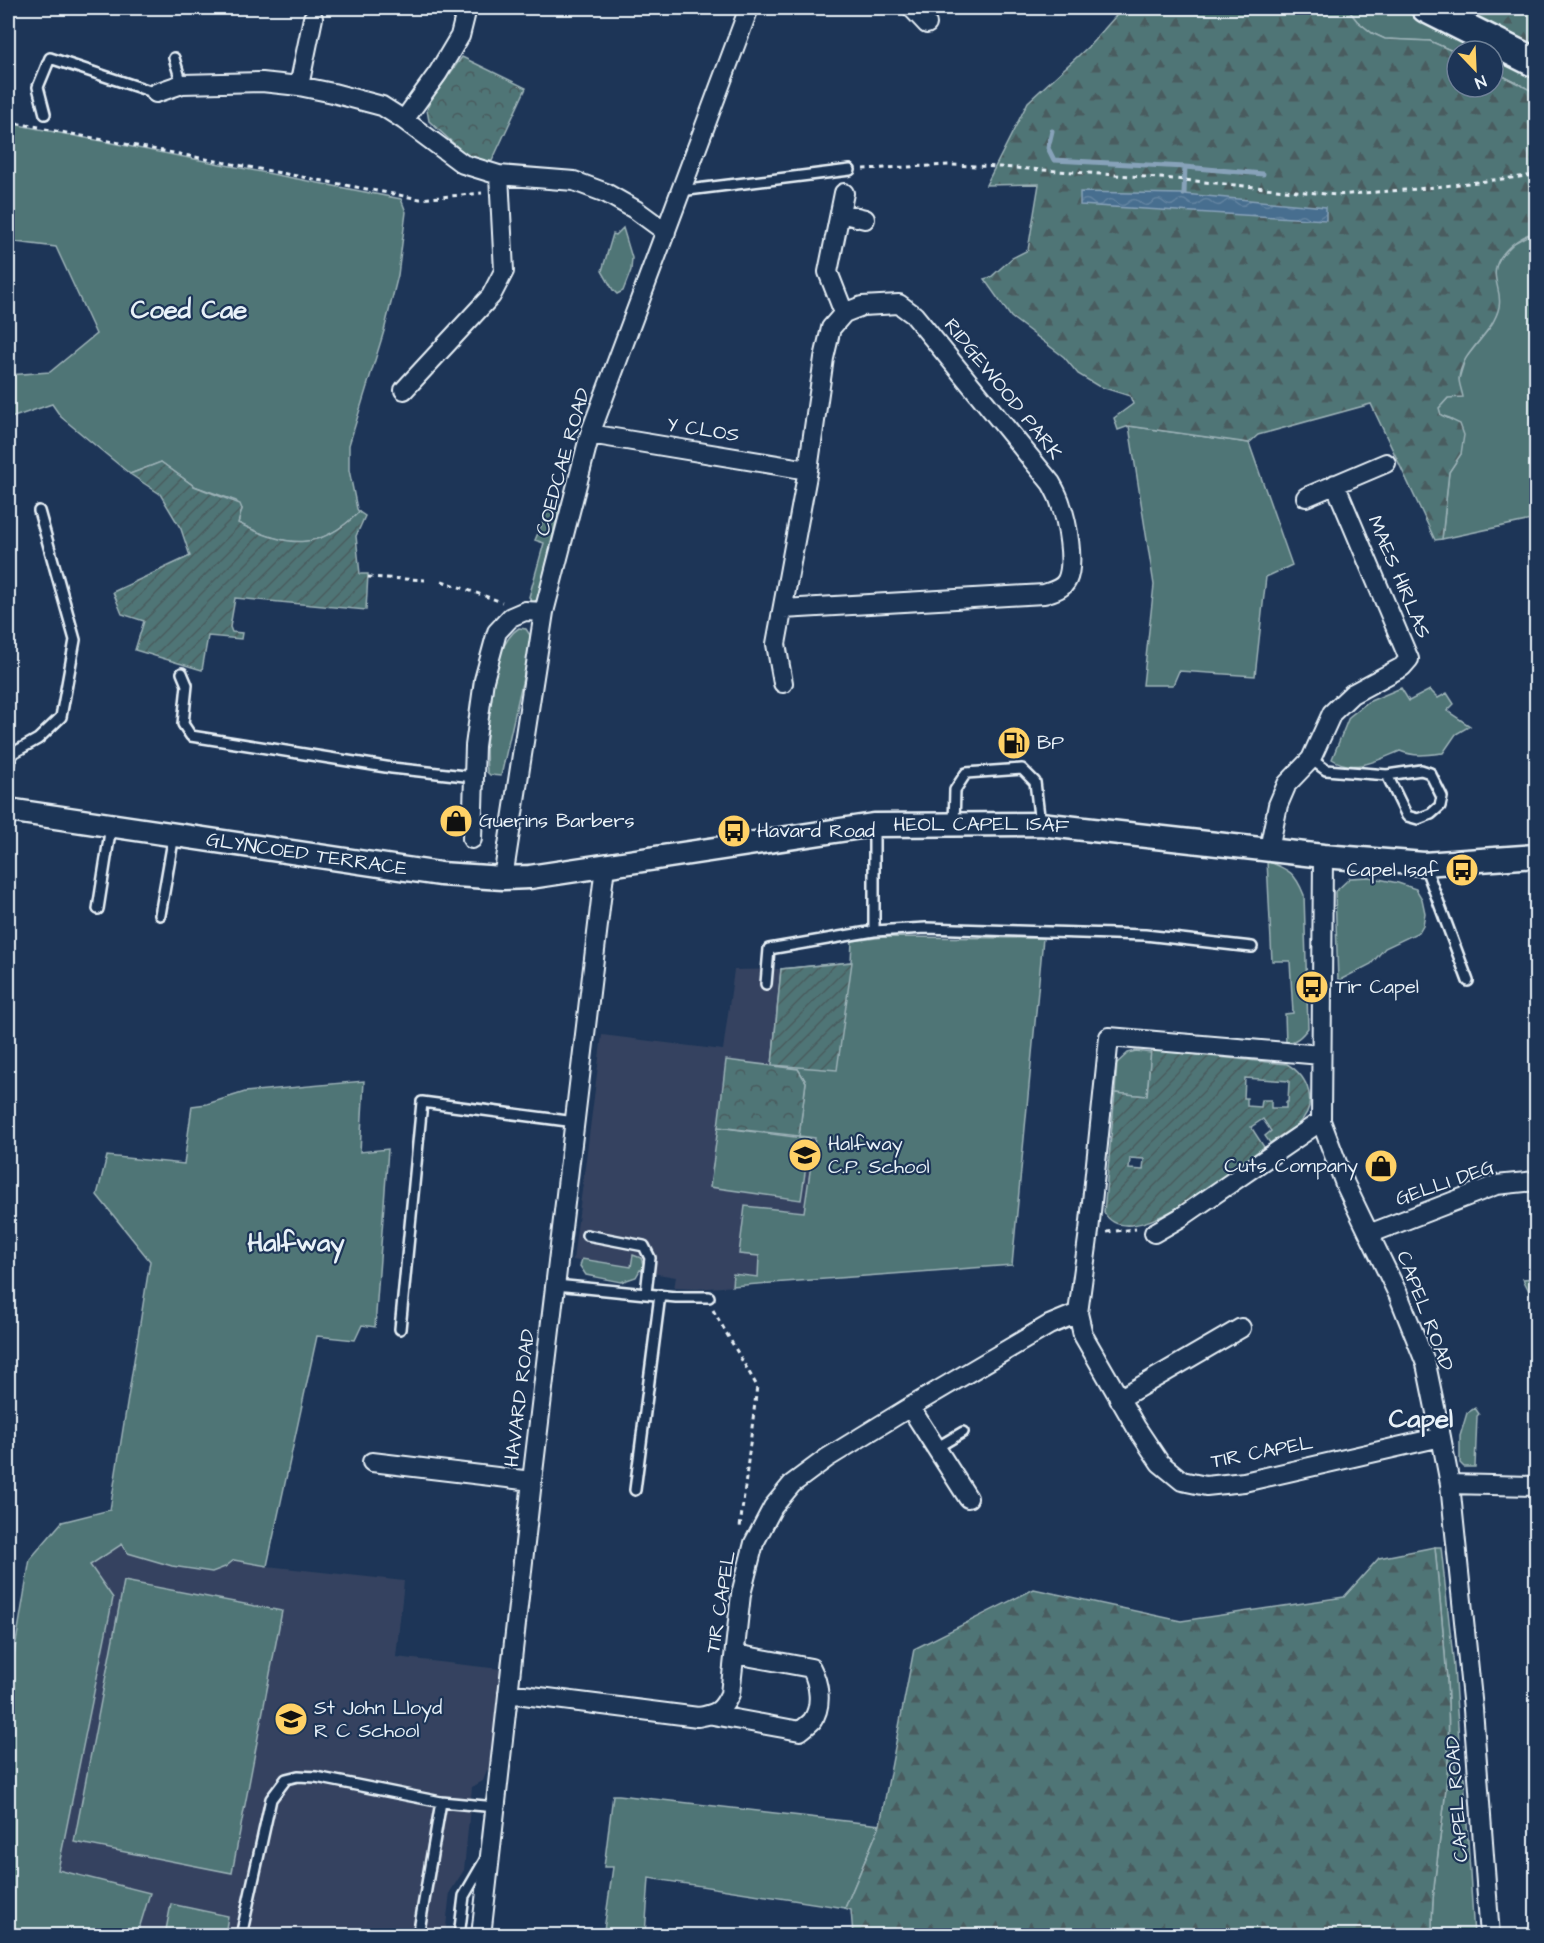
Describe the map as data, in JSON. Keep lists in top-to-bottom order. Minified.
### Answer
{"streets":{"street":["RIDGEWOOD PARK","Y CLOS","COEDCAE ROAD","MAES HIRLAS","HEOL CAPEL ISAF","GLYNCOED TERRACE","GELLI DEG","CAPEL ROAD","HAVARD ROAD","TIR CAPEL"]},"crossings":[["Y CLOS","COEDCAE ROAD"],["COEDCAE ROAD","GLYNCOED TERRACE"],["MAES HIRLAS","HEOL CAPEL ISAF"],["HEOL CAPEL ISAF","GLYNCOED TERRACE"],["HEOL CAPEL ISAF","CAPEL ROAD"],["HEOL CAPEL ISAF","HAVARD ROAD"],["GLYNCOED TERRACE","HAVARD ROAD"],["GELLI DEG","CAPEL ROAD"],["CAPEL ROAD","TIR CAPEL"]],"districts":["Coed Cae","Halfway","Capel"],"places":{"fuel station":["BP"],"shop":["Guerins Barbers","Cuts Company"],"bus stop":["Havard Road","Capel Isaf","Tir Capel"],"school or university":["Halfway C.P. School","St John Lloyd R C School"]},"north":"bottom right"}
